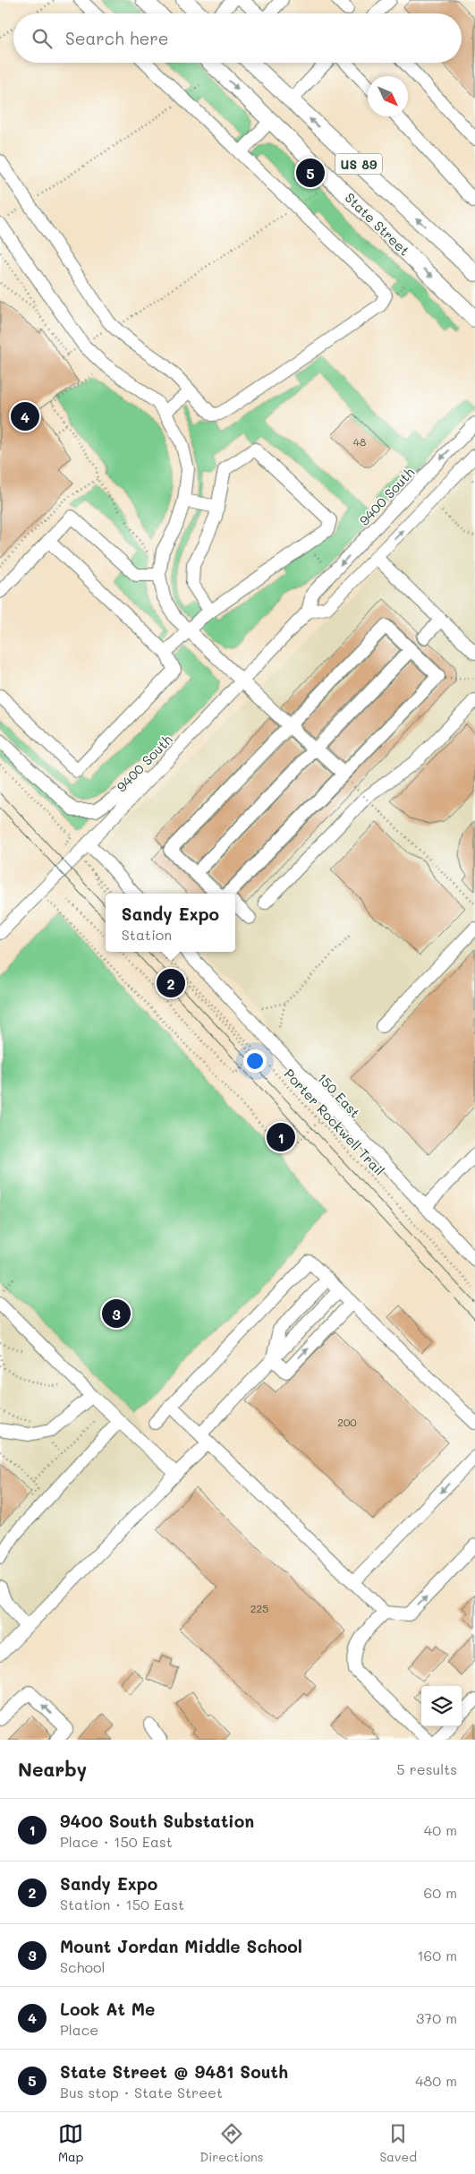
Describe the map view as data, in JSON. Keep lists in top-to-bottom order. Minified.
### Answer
{"streets":{"main road":["US 89","State Street"],"street":["9400 South","150 East"],"path":["Porter Rockwell Trail"]},"house_numbers":["48","200","225"],"north":"bottom right","page":{"search":"Search here","pins":["5","4","2","1","3"],"popup":["Sandy Expo","Station"],"heading":["Nearby","5 results"],"list":[{"mark":"1","name":"9400 South Substation","note":"Place · 150 East","value":"40 m"},{"mark":"2","name":"Sandy Expo","note":"Station · 150 East","value":"60 m"},{"mark":"3","name":"Mount Jordan Middle School","note":"School","value":"160 m"},{"mark":"4","name":"Look At Me","note":"Place","value":"370 m"},{"mark":"5","name":"State Street @ 9481 South","note":"Bus stop · State Street","value":"480 m"}],"nav":["Map","Directions","Saved"]}}
